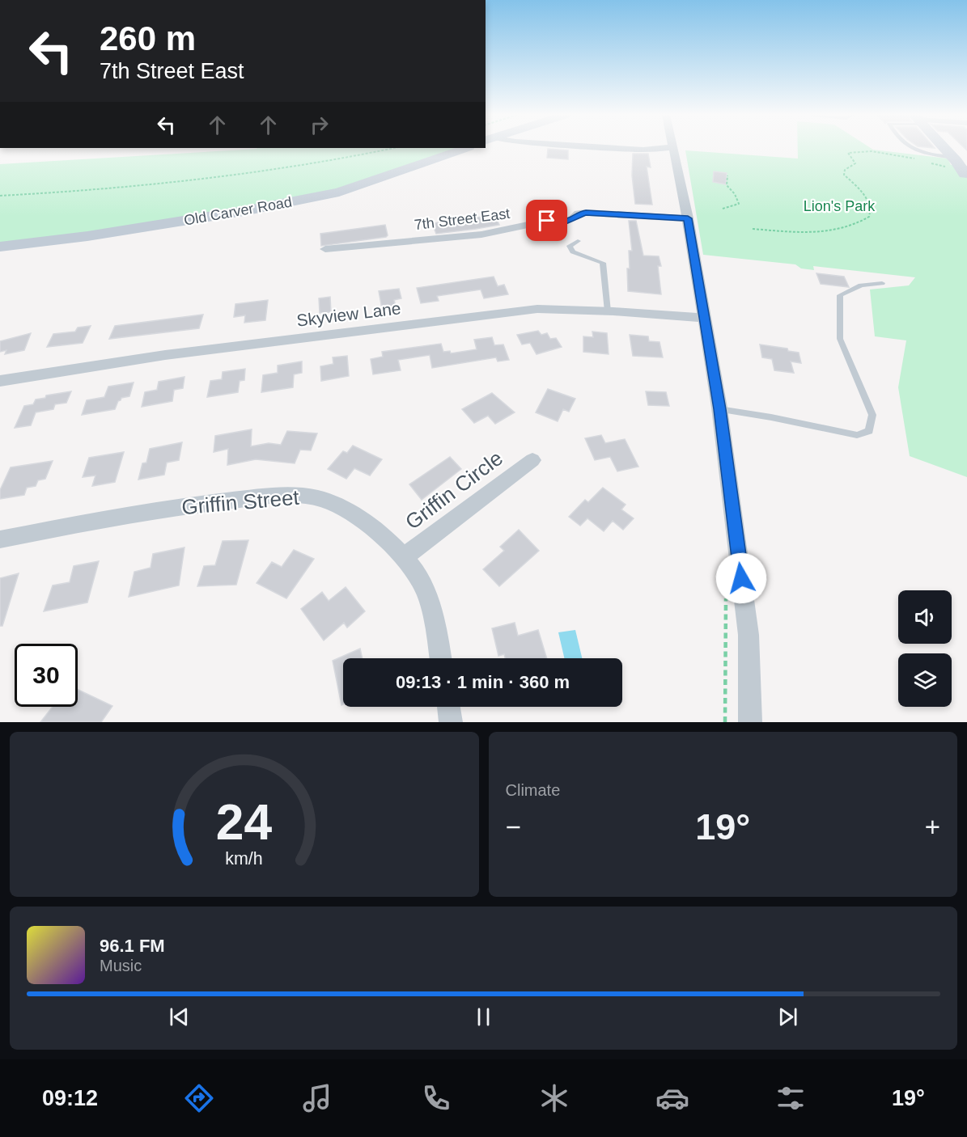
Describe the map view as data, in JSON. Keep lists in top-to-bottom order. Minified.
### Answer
{"streets":{"street":["Old Carver Road","7th Street East","Skyview Lane","Griffin Circle","Griffin Street"]},"crossings":[["Griffin Circle","Griffin Street"]],"parks":["Lion's Park"],"page":{"turn":["260 m","7th Street East"],"limit":"30","trip":"09:13 · 1 min · 360 m","tile":"Climate","heat":["−","19°","+"],"song":["96.1 FM","Music"],"tabs":["09:12","19°"],"gauge":["24","km/h"]}}
